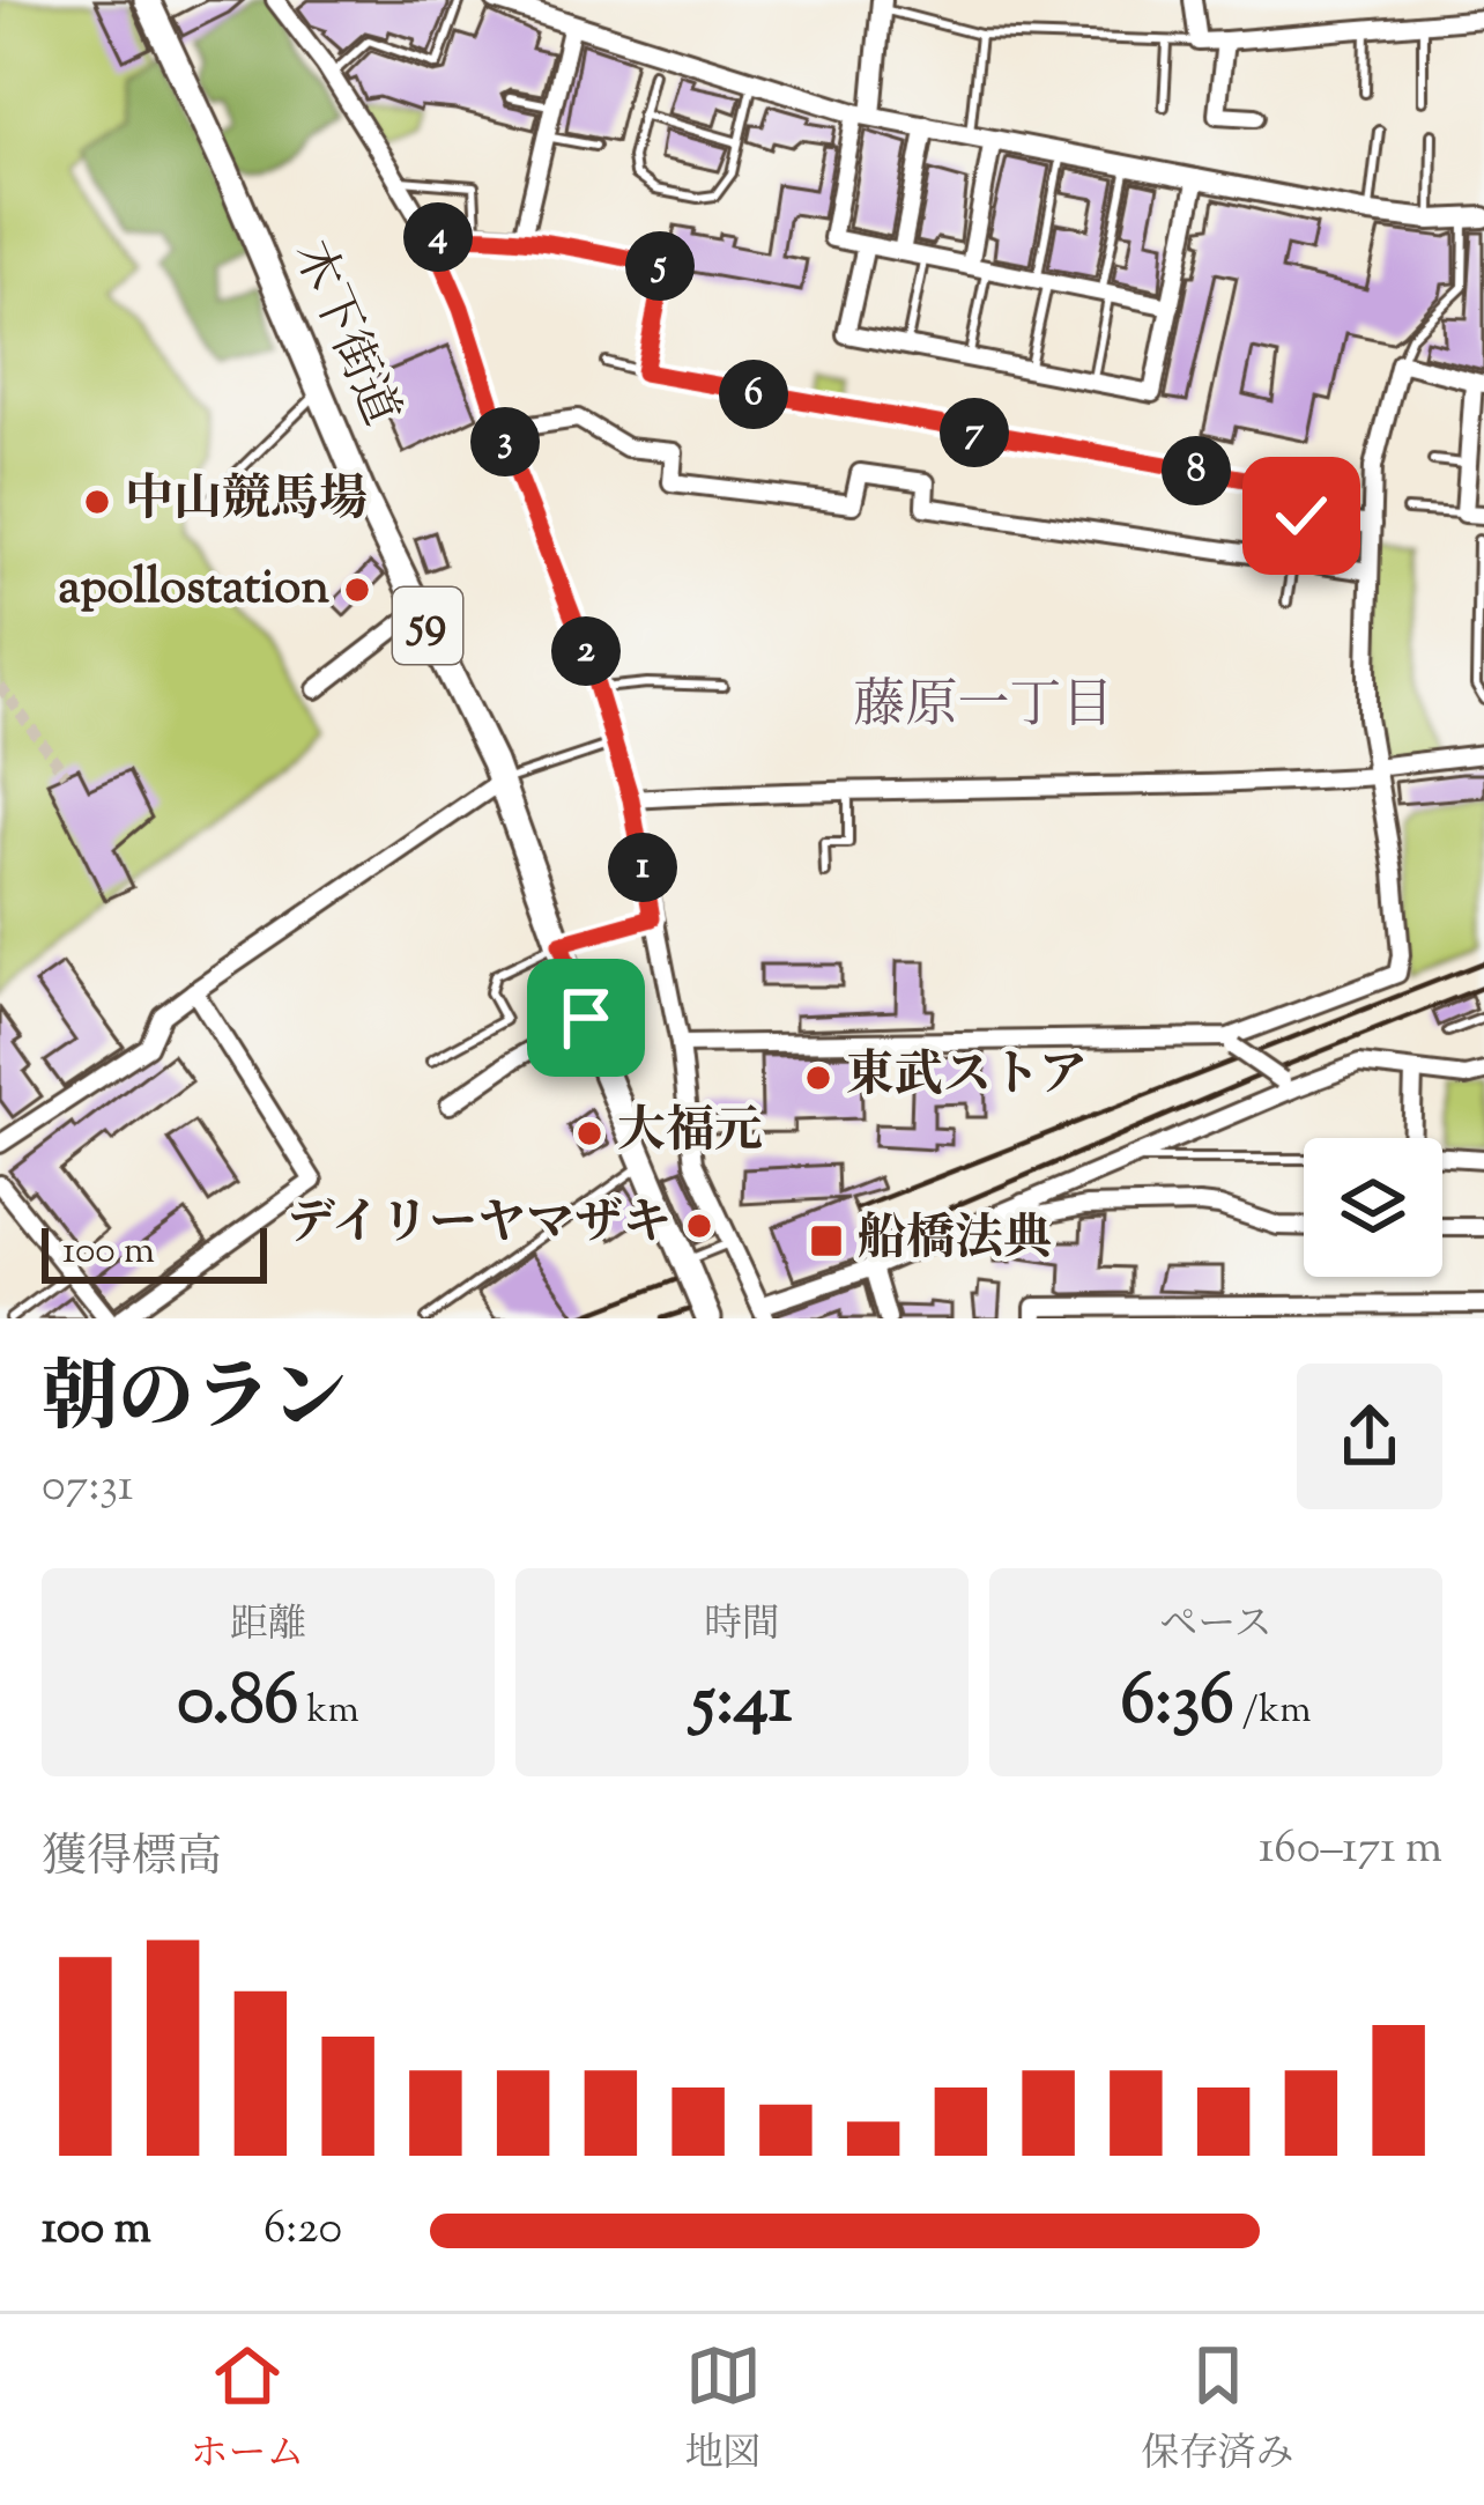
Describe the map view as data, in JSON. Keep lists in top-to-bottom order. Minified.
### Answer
{"streets":{"main road":["木下街道","59"]},"districts":["藤原一丁目"],"places":{"other":["中山競馬場","apollostation","東武ストア","大福元","デイリーヤマザキ"],"transit":["船橋法典"]},"scale_bar":"100 m","page":{"pins":["4","5","6","7","3","8","2","1"],"scale":"100 m","heading":["朝のラン","07:31"],"stats":[["距離","0.86 km"],["時間","5:41"],["ペース","6:36 /km"]],"chart":["獲得標高","160–171 m"],"list":[{"name":"100 m","note":"6:20"}],"tabs":["ホーム","地図","保存済み"]}}
